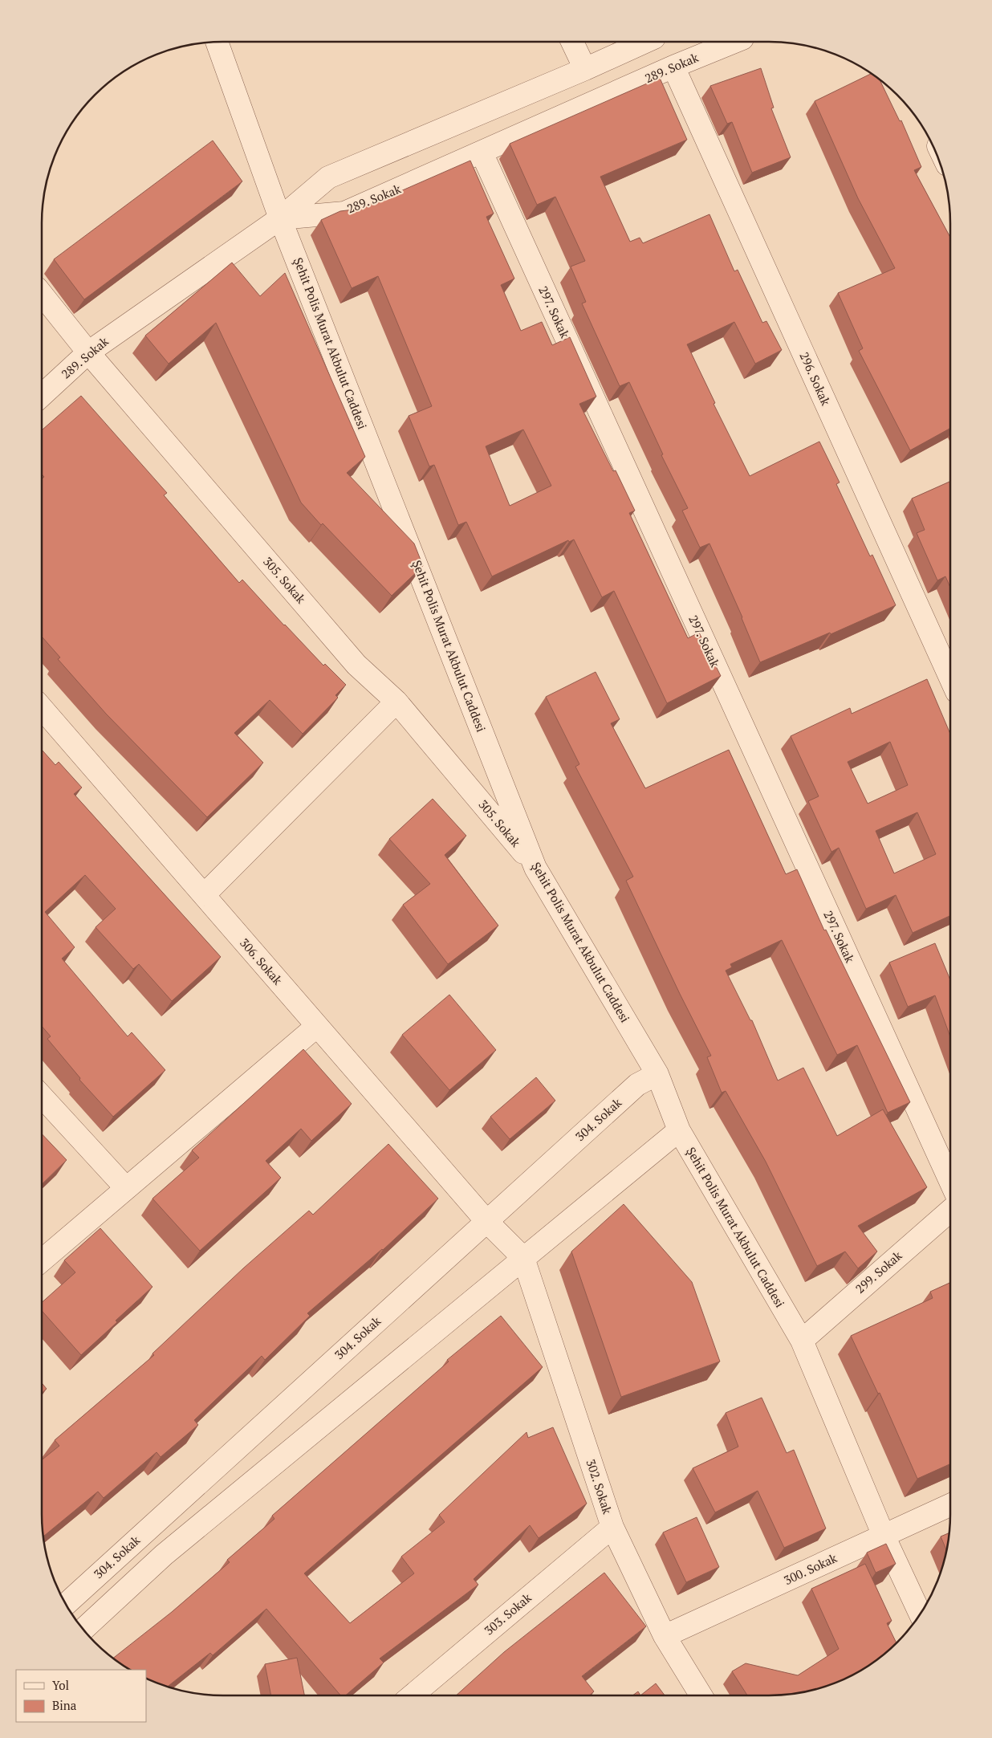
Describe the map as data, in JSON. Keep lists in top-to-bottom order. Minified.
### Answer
{"streets":{"street":["289. Sokak","297. Sokak","Şehit Polis Murat Akbulut Caddesi","296. Sokak","305. Sokak","306. Sokak","304. Sokak","299. Sokak","302. Sokak","300. Sokak","303. Sokak"]},"crossings":[["289. Sokak","297. Sokak"],["289. Sokak","Şehit Polis Murat Akbulut Caddesi"],["289. Sokak","296. Sokak"],["289. Sokak","305. Sokak"],["Şehit Polis Murat Akbulut Caddesi","305. Sokak"],["Şehit Polis Murat Akbulut Caddesi","304. Sokak"],["Şehit Polis Murat Akbulut Caddesi","299. Sokak"],["Şehit Polis Murat Akbulut Caddesi","300. Sokak"],["306. Sokak","304. Sokak"],["306. Sokak","302. Sokak"],["302. Sokak","300. Sokak"],["302. Sokak","303. Sokak"]],"legend":["Yol","Bina"]}
